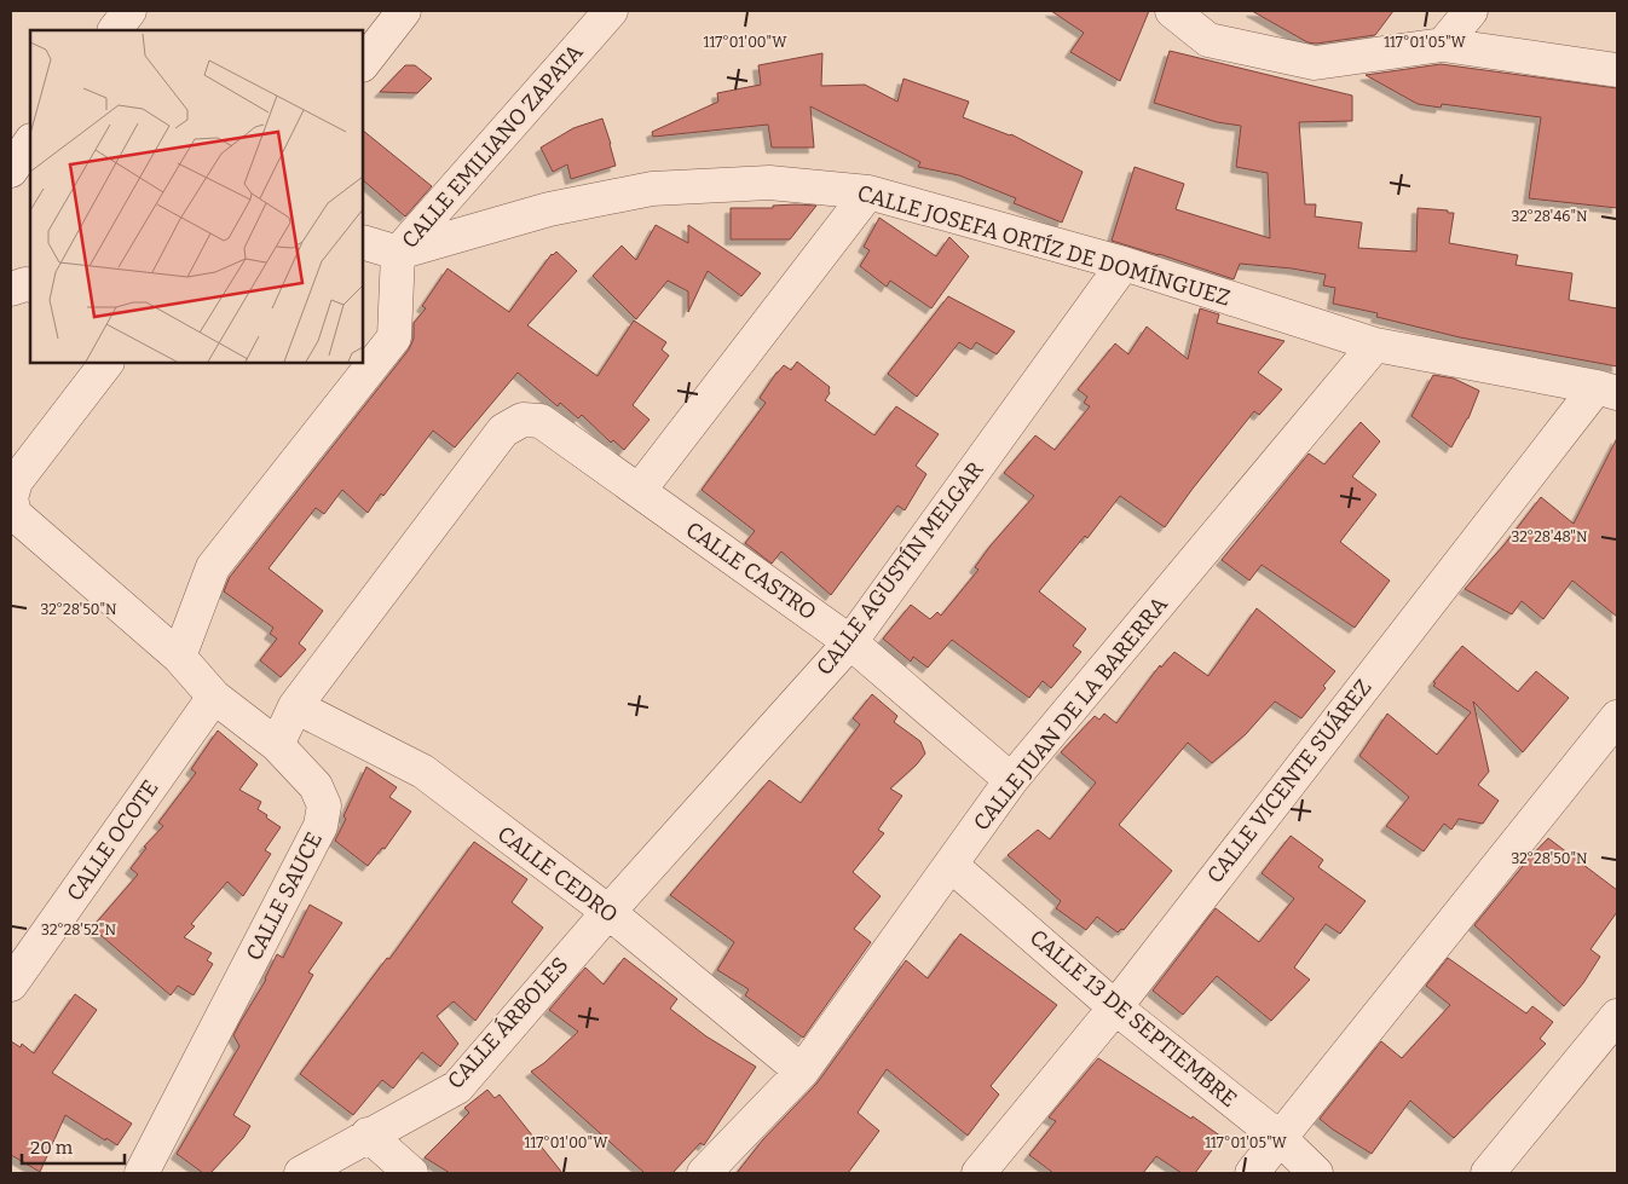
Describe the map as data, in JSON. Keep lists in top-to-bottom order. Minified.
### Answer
{"streets":{"street":["CALLE EMILIANO ZAPATA","CALLE JOSEFA ORTÍZ DE DOMÍNGUEZ","CALLE AGUSTÍN MELGAR","CALLE CASTRO","CALLE JUAN DE LA BARERRA","CALLE VICENTE SUÁREZ","CALLE OCOTE","CALLE CEDRO","CALLE SAUCE","CALLE 13 DE SEPTIEMBRE","CALLE ÁRBOLES"]},"crossings":[["CALLE EMILIANO ZAPATA","CALLE JOSEFA ORTÍZ DE DOMÍNGUEZ"],["CALLE JOSEFA ORTÍZ DE DOMÍNGUEZ","CALLE AGUSTÍN MELGAR"],["CALLE JOSEFA ORTÍZ DE DOMÍNGUEZ","CALLE JUAN DE LA BARERRA"],["CALLE JOSEFA ORTÍZ DE DOMÍNGUEZ","CALLE VICENTE SUÁREZ"],["CALLE AGUSTÍN MELGAR","CALLE CASTRO"],["CALLE AGUSTÍN MELGAR","CALLE CEDRO"],["CALLE AGUSTÍN MELGAR","CALLE ÁRBOLES"],["CALLE CASTRO","CALLE JUAN DE LA BARERRA"],["CALLE CASTRO","CALLE CEDRO"],["CALLE JUAN DE LA BARERRA","CALLE CEDRO"],["CALLE JUAN DE LA BARERRA","CALLE 13 DE SEPTIEMBRE"],["CALLE VICENTE SUÁREZ","CALLE 13 DE SEPTIEMBRE"],["CALLE CEDRO","CALLE ÁRBOLES"]],"scale_bar":"20 m","coordinates":["117°01'00\"W","117°01'05\"W","32°28'46\"N","32°28'48\"N","32°28'50\"N","32°28'52\"N"]}
